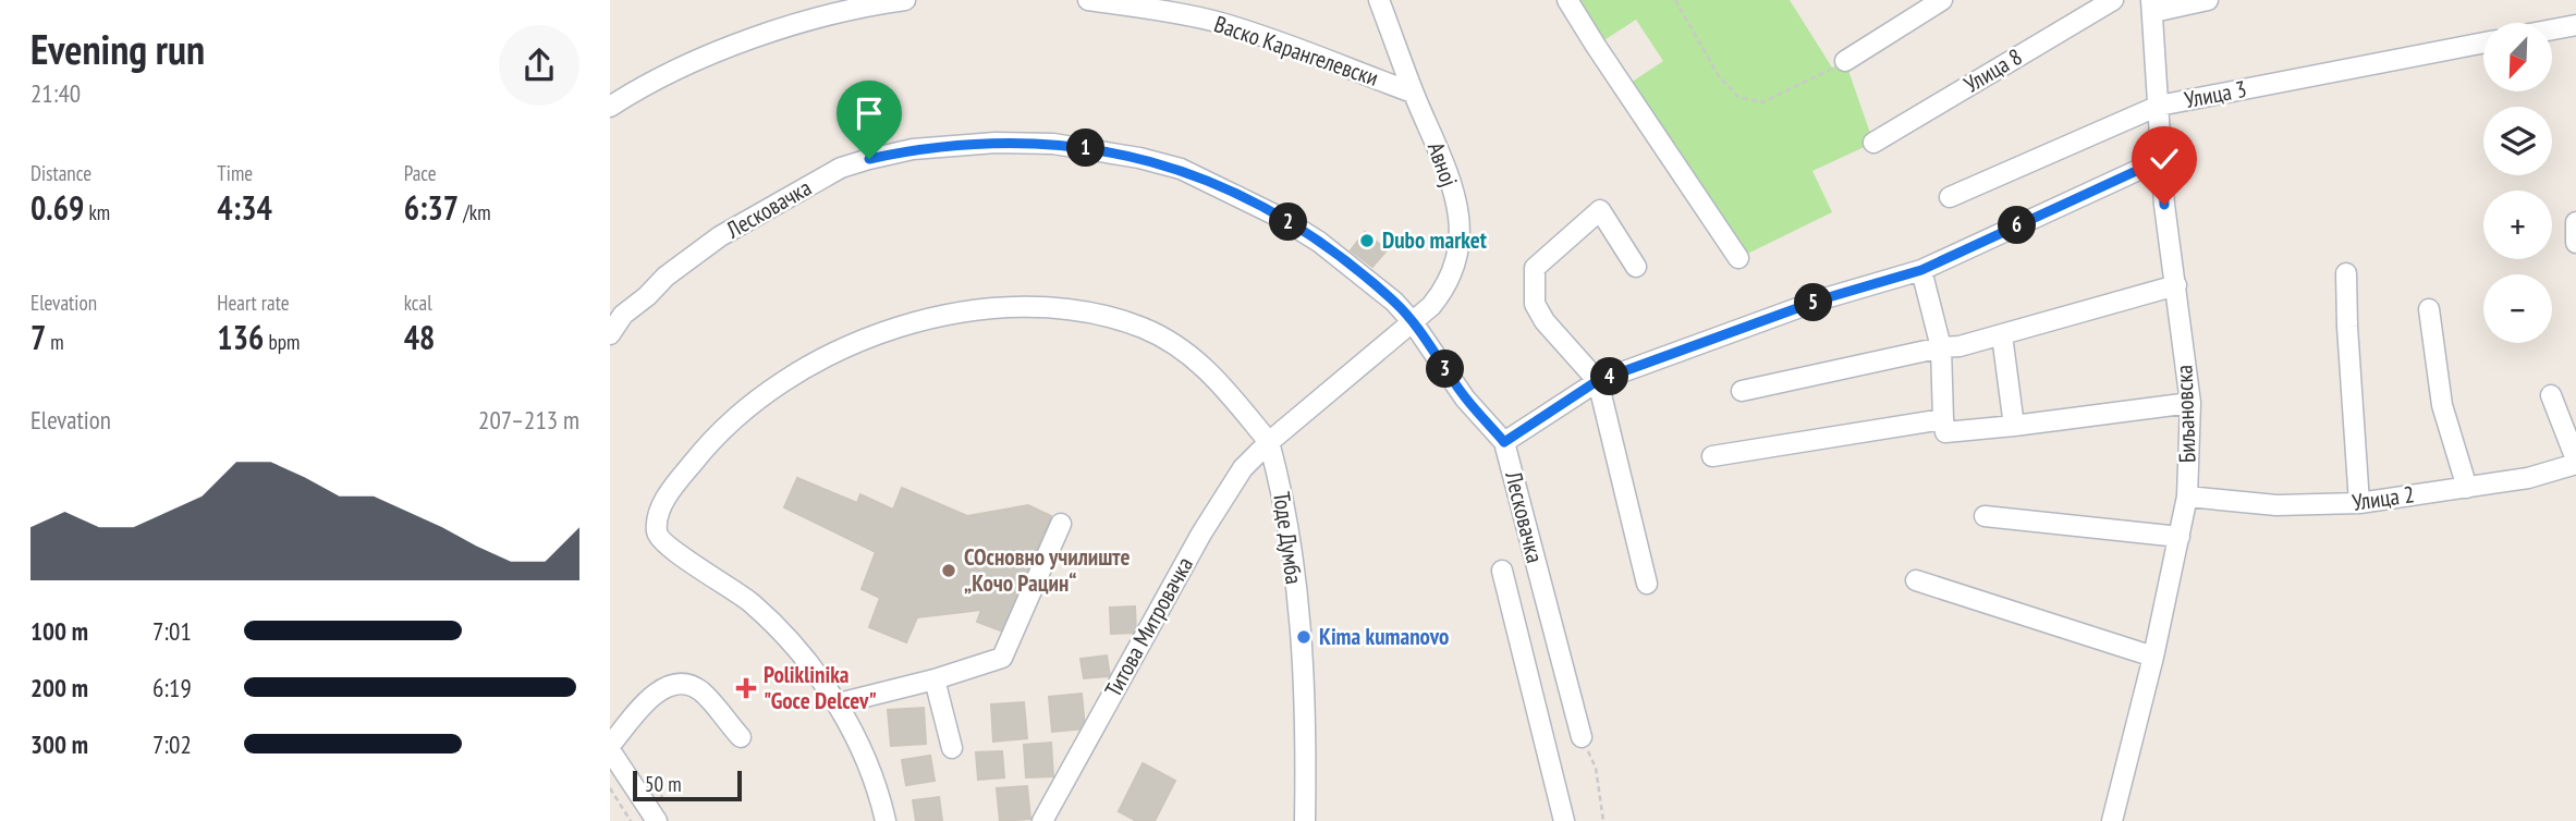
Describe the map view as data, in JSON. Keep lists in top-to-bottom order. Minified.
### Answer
{"streets":{"street":["Васко Карангелевски","Улица 8","Улица 3","Авној","Лесковачка","Биљановска","Улица 2","Тоде Думба","Титова Митровачка"]},"crossings":[["Васко Карангелевски","Авној"],["Улица 3","Биљановска"],["Авној","Лесковачка"],["Биљановска","Улица 2"],["Тоде Думба","Титова Митровачка"]],"places":{"other":["Dubo market","СОсновно училиште „Кочо Рацин“","Kima kumanovo"],"health":["Poliklinika \"Goce Delcev\""]},"scale_bar":"50 m","north":"bottom left","page":{"heading":["Evening run","21:40"],"map_buttons":["+","−"],"pins":["1","2","6","5","3","4"],"stats":[["Distance","0.69 km"],["Time","4:34"],["Pace","6:37 /km"],["Elevation","7 m"],["Heart rate","136 bpm"],["kcal","48"]],"chart":["Elevation","207–213 m"],"list":[{"name":"100 m","note":"7:01"},{"name":"200 m","note":"6:19"},{"name":"300 m","note":"7:02"}],"scale":"50 m"}}
